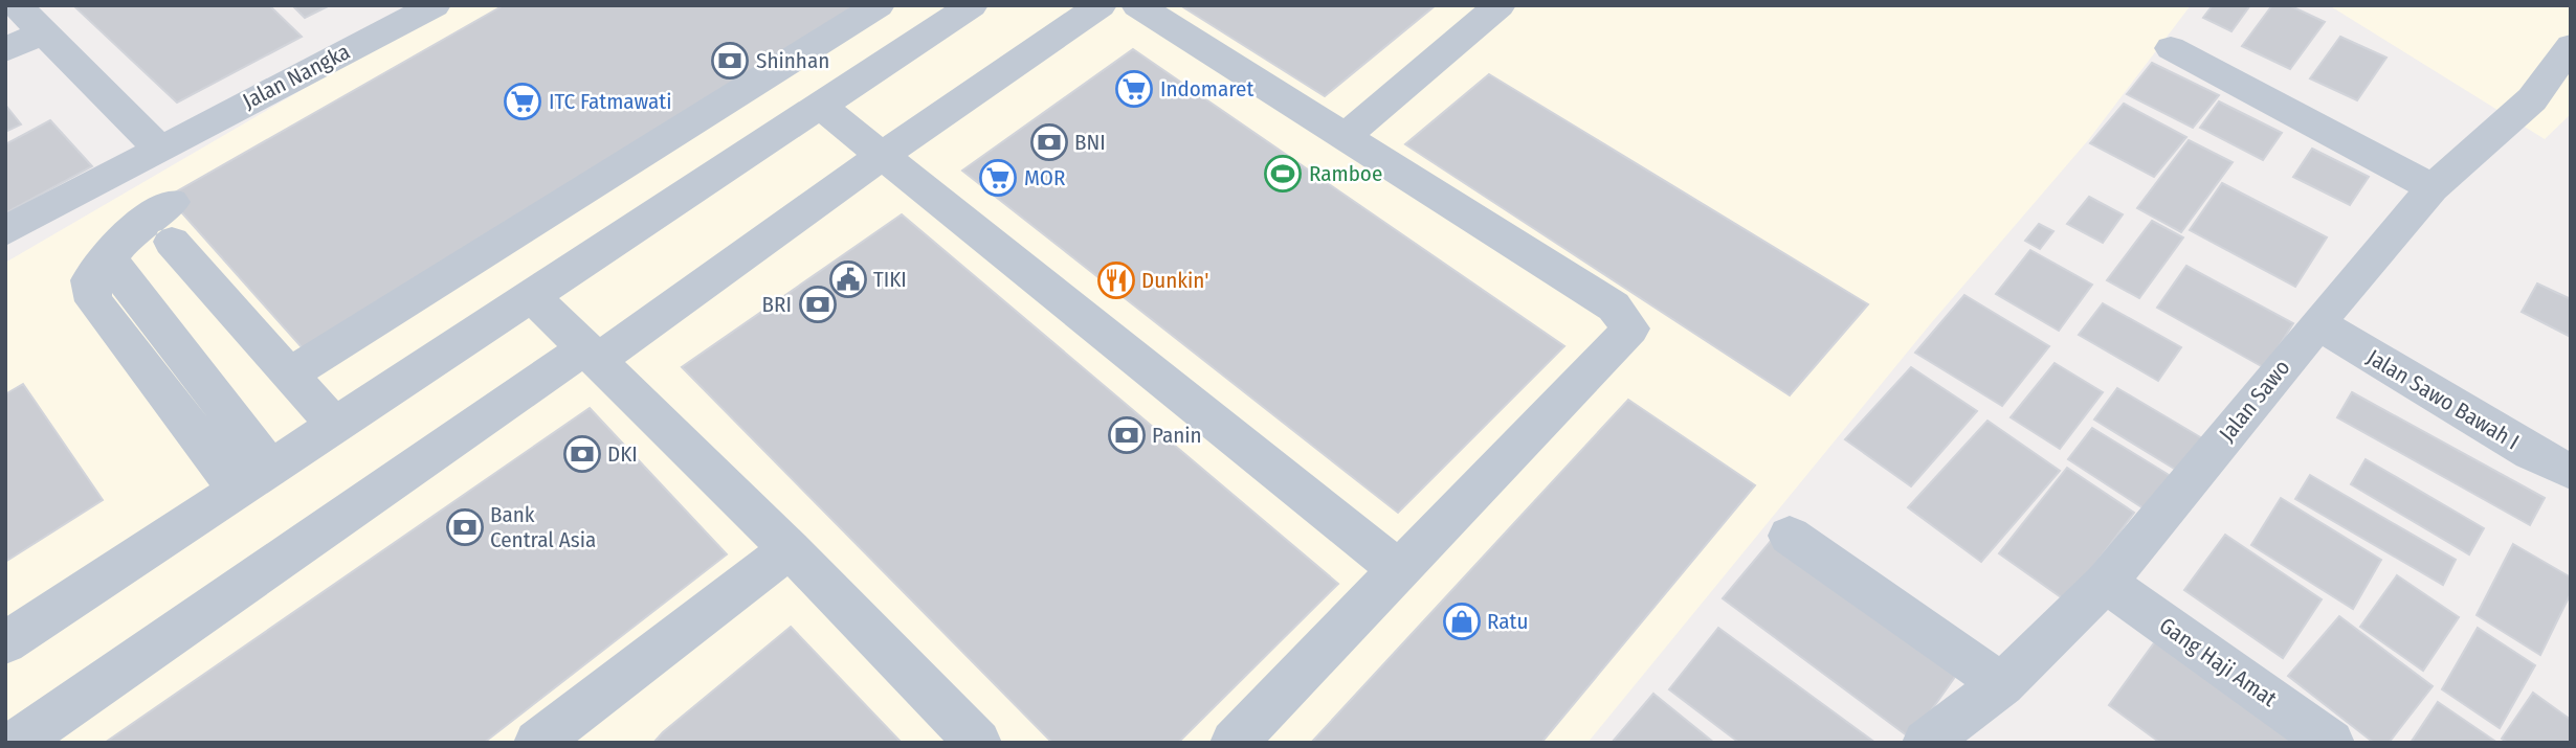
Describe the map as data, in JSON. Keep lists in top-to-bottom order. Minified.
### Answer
{"streets":{"street":["Jalan Nangka","Jalan Sawo Bawah I","Jalan Sawo","Gang Haji Amat"]},"crossings":[["Jalan Sawo Bawah I","Jalan Sawo"],["Jalan Sawo","Gang Haji Amat"]],"places":{"bank":["Shinhan","BNI","BRI","Panin","DKI","Bank Central Asia"],"supermarket":["Indomaret","ITC Fatmawati","MOR"],"sports":["Ramboe"],"public building":["TIKI"],"restaurant":["Dunkin'"],"shop":["Ratu"]}}
